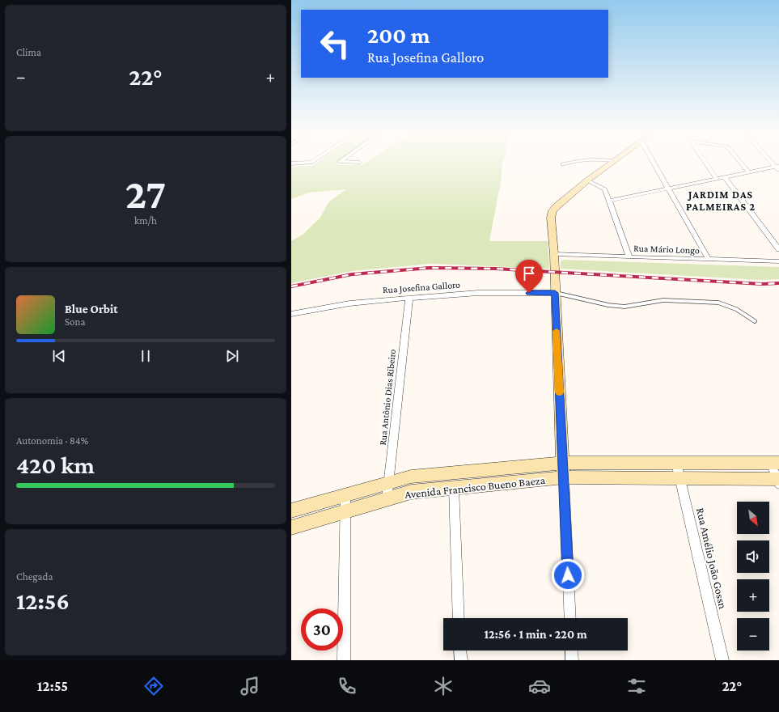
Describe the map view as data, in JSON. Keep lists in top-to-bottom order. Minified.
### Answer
{"streets":{"street":["Rua Mário Longo","Rua Josefina Galloro","Rua Antônio Dias Ribeiro","Avenida Francisco Bueno Baeza","Rua Amélio João Gossn"]},"crossings":[["Rua Josefina Galloro","Rua Antônio Dias Ribeiro"],["Rua Antônio Dias Ribeiro","Avenida Francisco Bueno Baeza"],["Avenida Francisco Bueno Baeza","Rua Amélio João Gossn"]],"districts":["JARDIM DAS PALMEIRAS 2"],"north":"bottom right","page":{"tile":["Clima",["27","km/h"],["Autonomia · 84%","420 km"],["Chegada","12:56"]],"turn":["200 m","Rua Josefina Galloro"],"heat":["−","22°","+"],"song":["Blue Orbit","Sona"],"map_buttons":["+","−"],"limit":"30","trip":"12:56 · 1 min · 220 m","tabs":["12:55","22°"]}}
